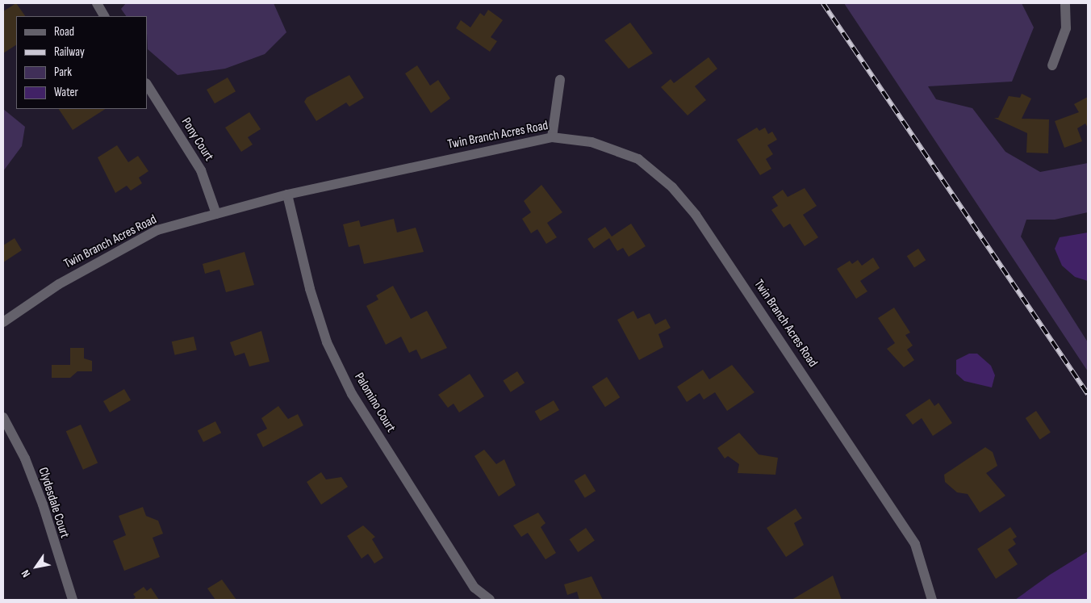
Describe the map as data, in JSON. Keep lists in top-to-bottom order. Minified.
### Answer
{"streets":{"street":["Twin Branch Acres Road","Pony Court","Palomino Court","Clydesdale Court"]},"crossings":[["Twin Branch Acres Road","Pony Court"],["Twin Branch Acres Road","Palomino Court"]],"legend":["Road","Railway","Park","Water"],"north":"bottom left"}
